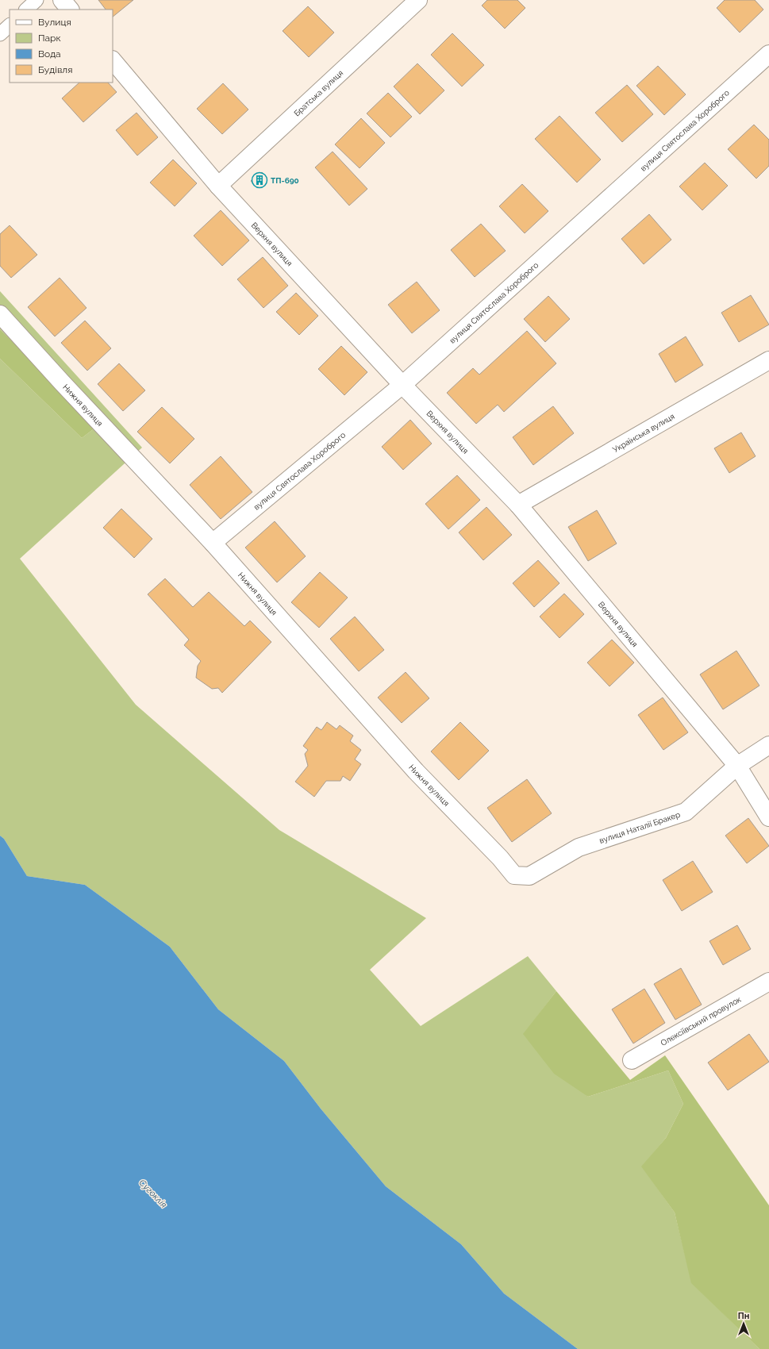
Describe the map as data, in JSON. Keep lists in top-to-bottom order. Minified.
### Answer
{"streets":{"street":["Братська вулиця","вулиця Святослава Хороброго","Верхня вулиця","Нижня вулиця","Українська вулиця","вулиця Наталії Бракер","Олексіївський провулок"]},"crossings":[["Братська вулиця","Верхня вулиця"],["вулиця Святослава Хороброго","Верхня вулиця"],["вулиця Святослава Хороброго","Нижня вулиця"],["Верхня вулиця","Українська вулиця"],["Верхня вулиця","вулиця Наталії Бракер"],["Нижня вулиця","вулиця Наталії Бракер"]],"water":["Сугоклія"],"places":{"building":["ТП-690"]},"legend":["Вулиця","Парк","Вода","Будівля"],"north":"top"}
